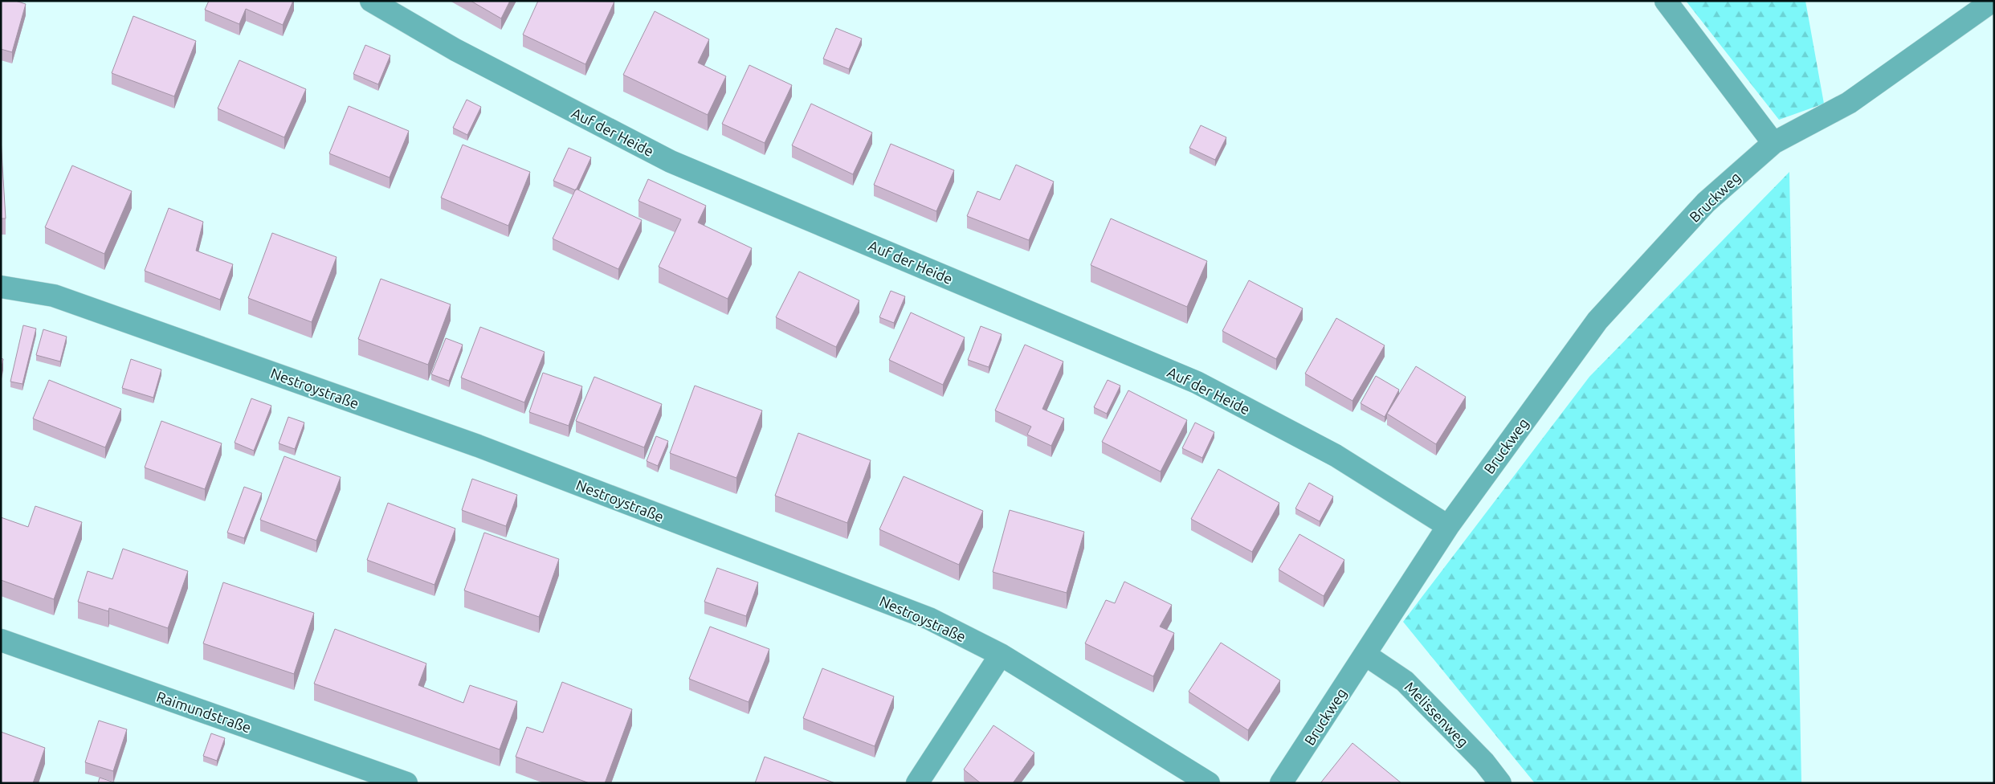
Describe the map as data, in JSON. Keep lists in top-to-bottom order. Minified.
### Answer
{"streets":{"street":["Auf der Heide","Bruckweg","Nestroystraße","Raimundstraße","Melissenweg"]},"crossings":[["Auf der Heide","Bruckweg"],["Bruckweg","Melissenweg"]]}
